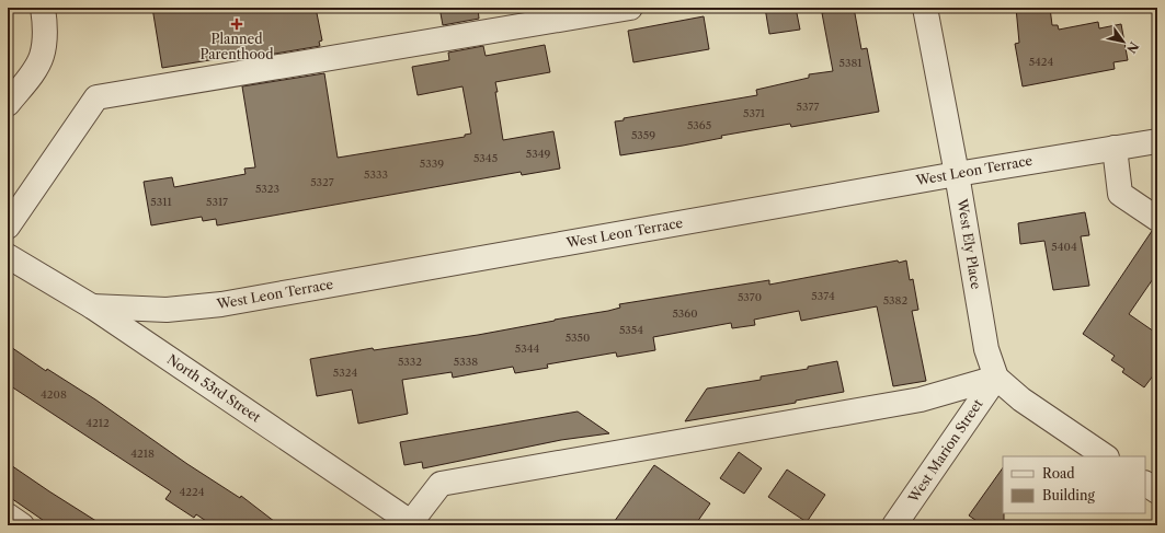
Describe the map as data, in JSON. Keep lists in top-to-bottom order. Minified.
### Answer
{"streets":{"street":["West Leon Terrace","West Ely Place","North 53rd Street","West Marion Street"]},"crossings":[["West Leon Terrace","West Ely Place"],["West Leon Terrace","North 53rd Street"],["West Ely Place","West Marion Street"]],"places":{"health":["Planned Parenthood"]},"house_numbers":["5424","5381","5377","5371","5365","5359","5349","5345","5339","5333","5327","5323","5311","5317","5404","5374","5370","5382","5360","5354","5350","5344","5332","5338","5324","4208","4212","4218","4224"],"legend":["Road","Building"],"north":"bottom right"}
